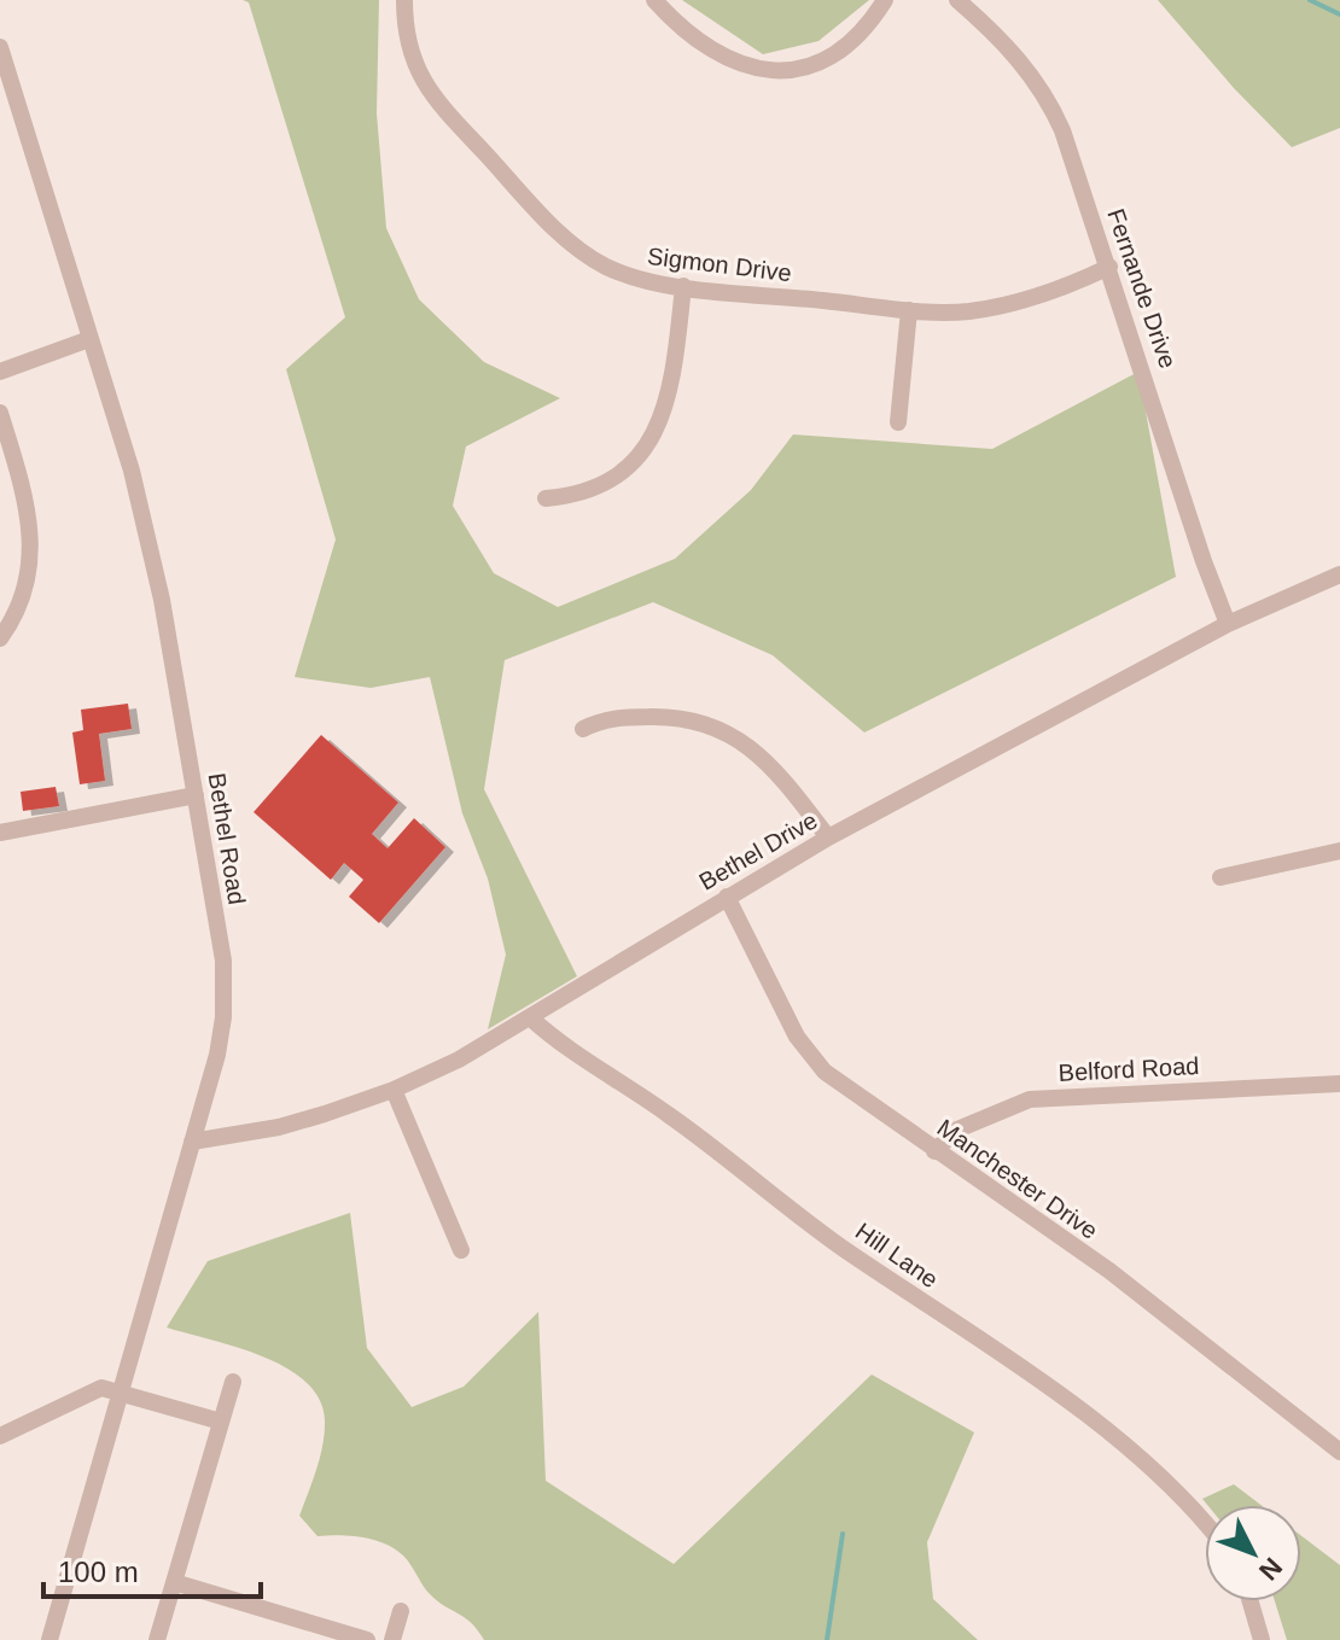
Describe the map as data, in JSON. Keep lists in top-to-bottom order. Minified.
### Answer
{"streets":{"street":["Sigmon Drive","Fernande Drive","Bethel Road","Bethel Drive","Belford Road","Manchester Drive","Hill Lane"]},"crossings":[["Sigmon Drive","Fernande Drive"],["Fernande Drive","Bethel Drive"],["Bethel Road","Bethel Drive"],["Bethel Drive","Manchester Drive"],["Bethel Drive","Hill Lane"],["Belford Road","Manchester Drive"]],"scale_bar":"100 m","north":"bottom right"}
